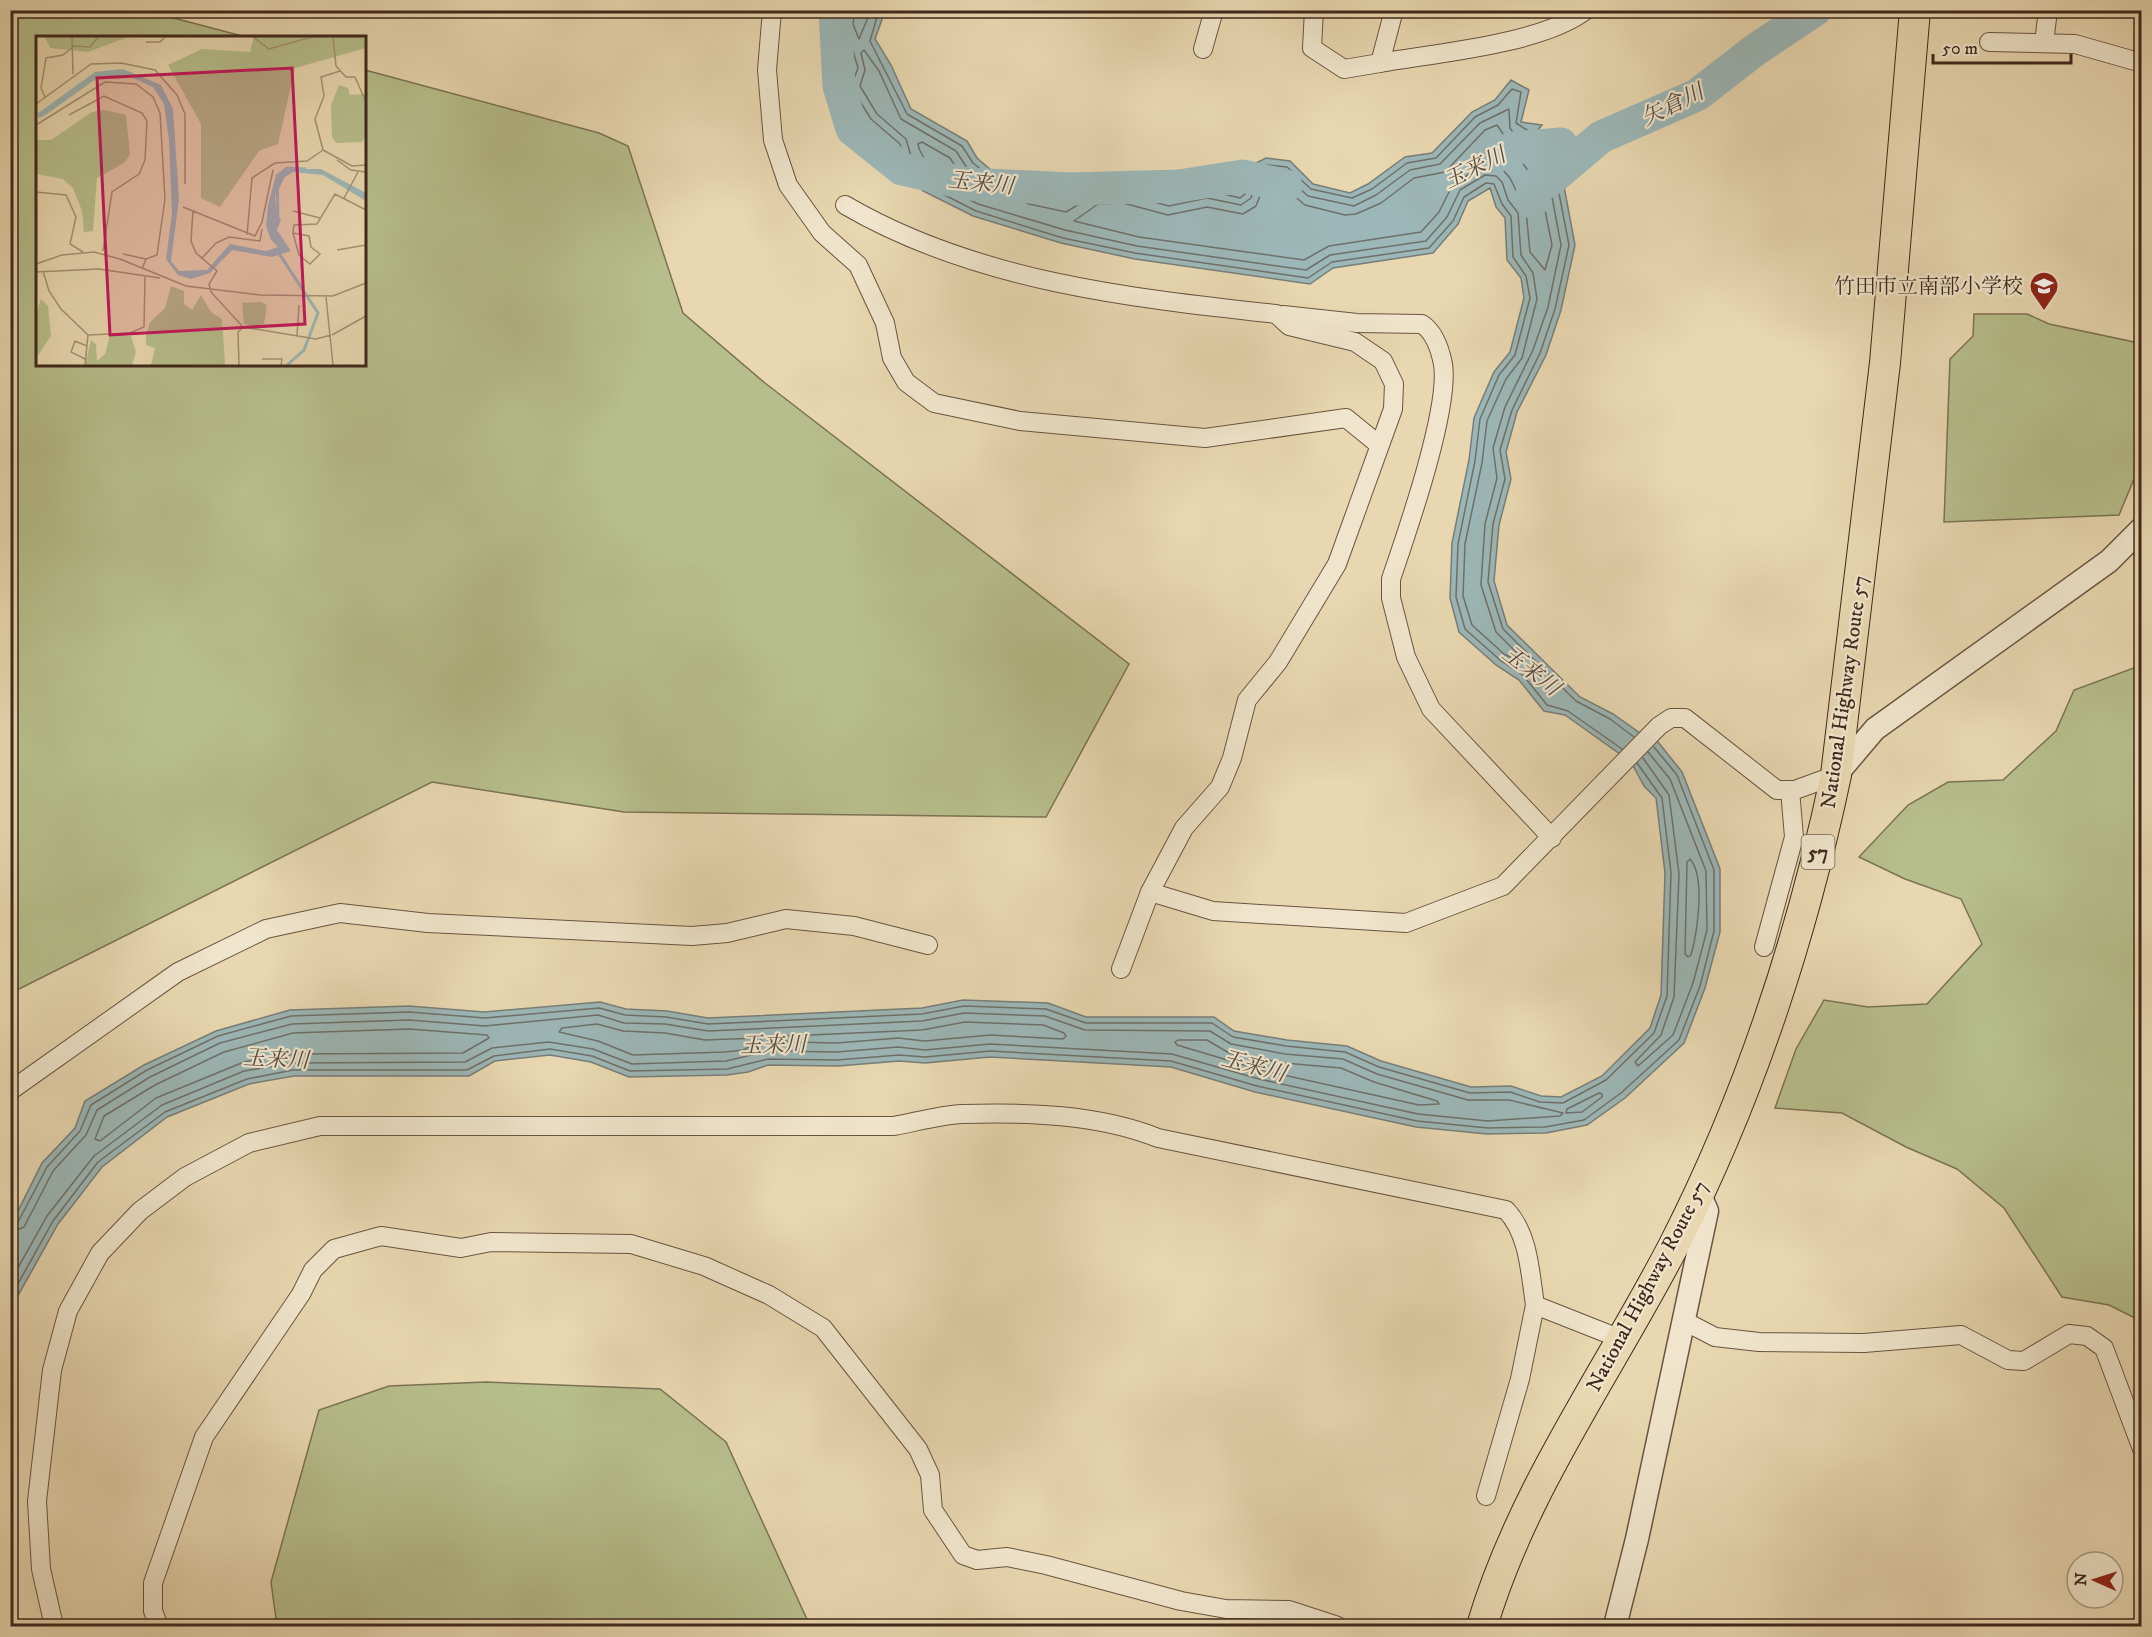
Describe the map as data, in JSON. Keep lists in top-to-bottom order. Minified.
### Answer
{"streets":{"highway":["National Highway Route 57","57"]},"water":["矢倉川","玉来川"],"places":{"school or university":["竹田市立南部小学校"]},"scale_bar":"50 m","north":"left"}
